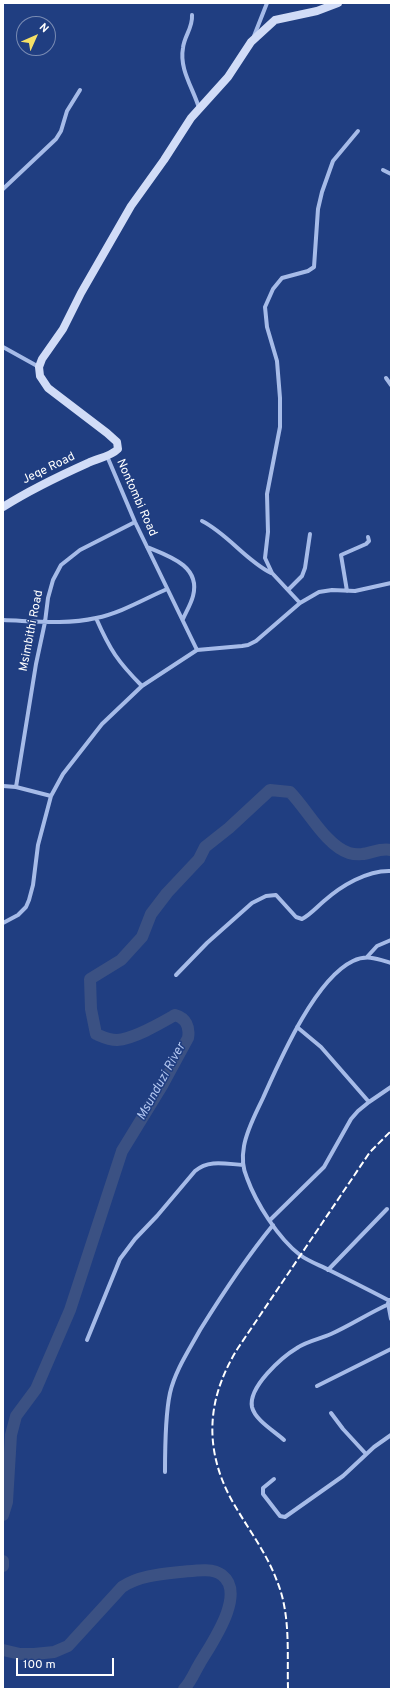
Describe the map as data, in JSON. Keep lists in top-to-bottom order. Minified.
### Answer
{"streets":{"street":["Jeqe Road","Nontombi Road","Msimbithi Road"]},"crossings":[["Jeqe Road","Nontombi Road"],["Nontombi Road","Msimbithi Road"]],"water":["Msunduzi River"],"scale_bar":"100 m","north":"top right"}
